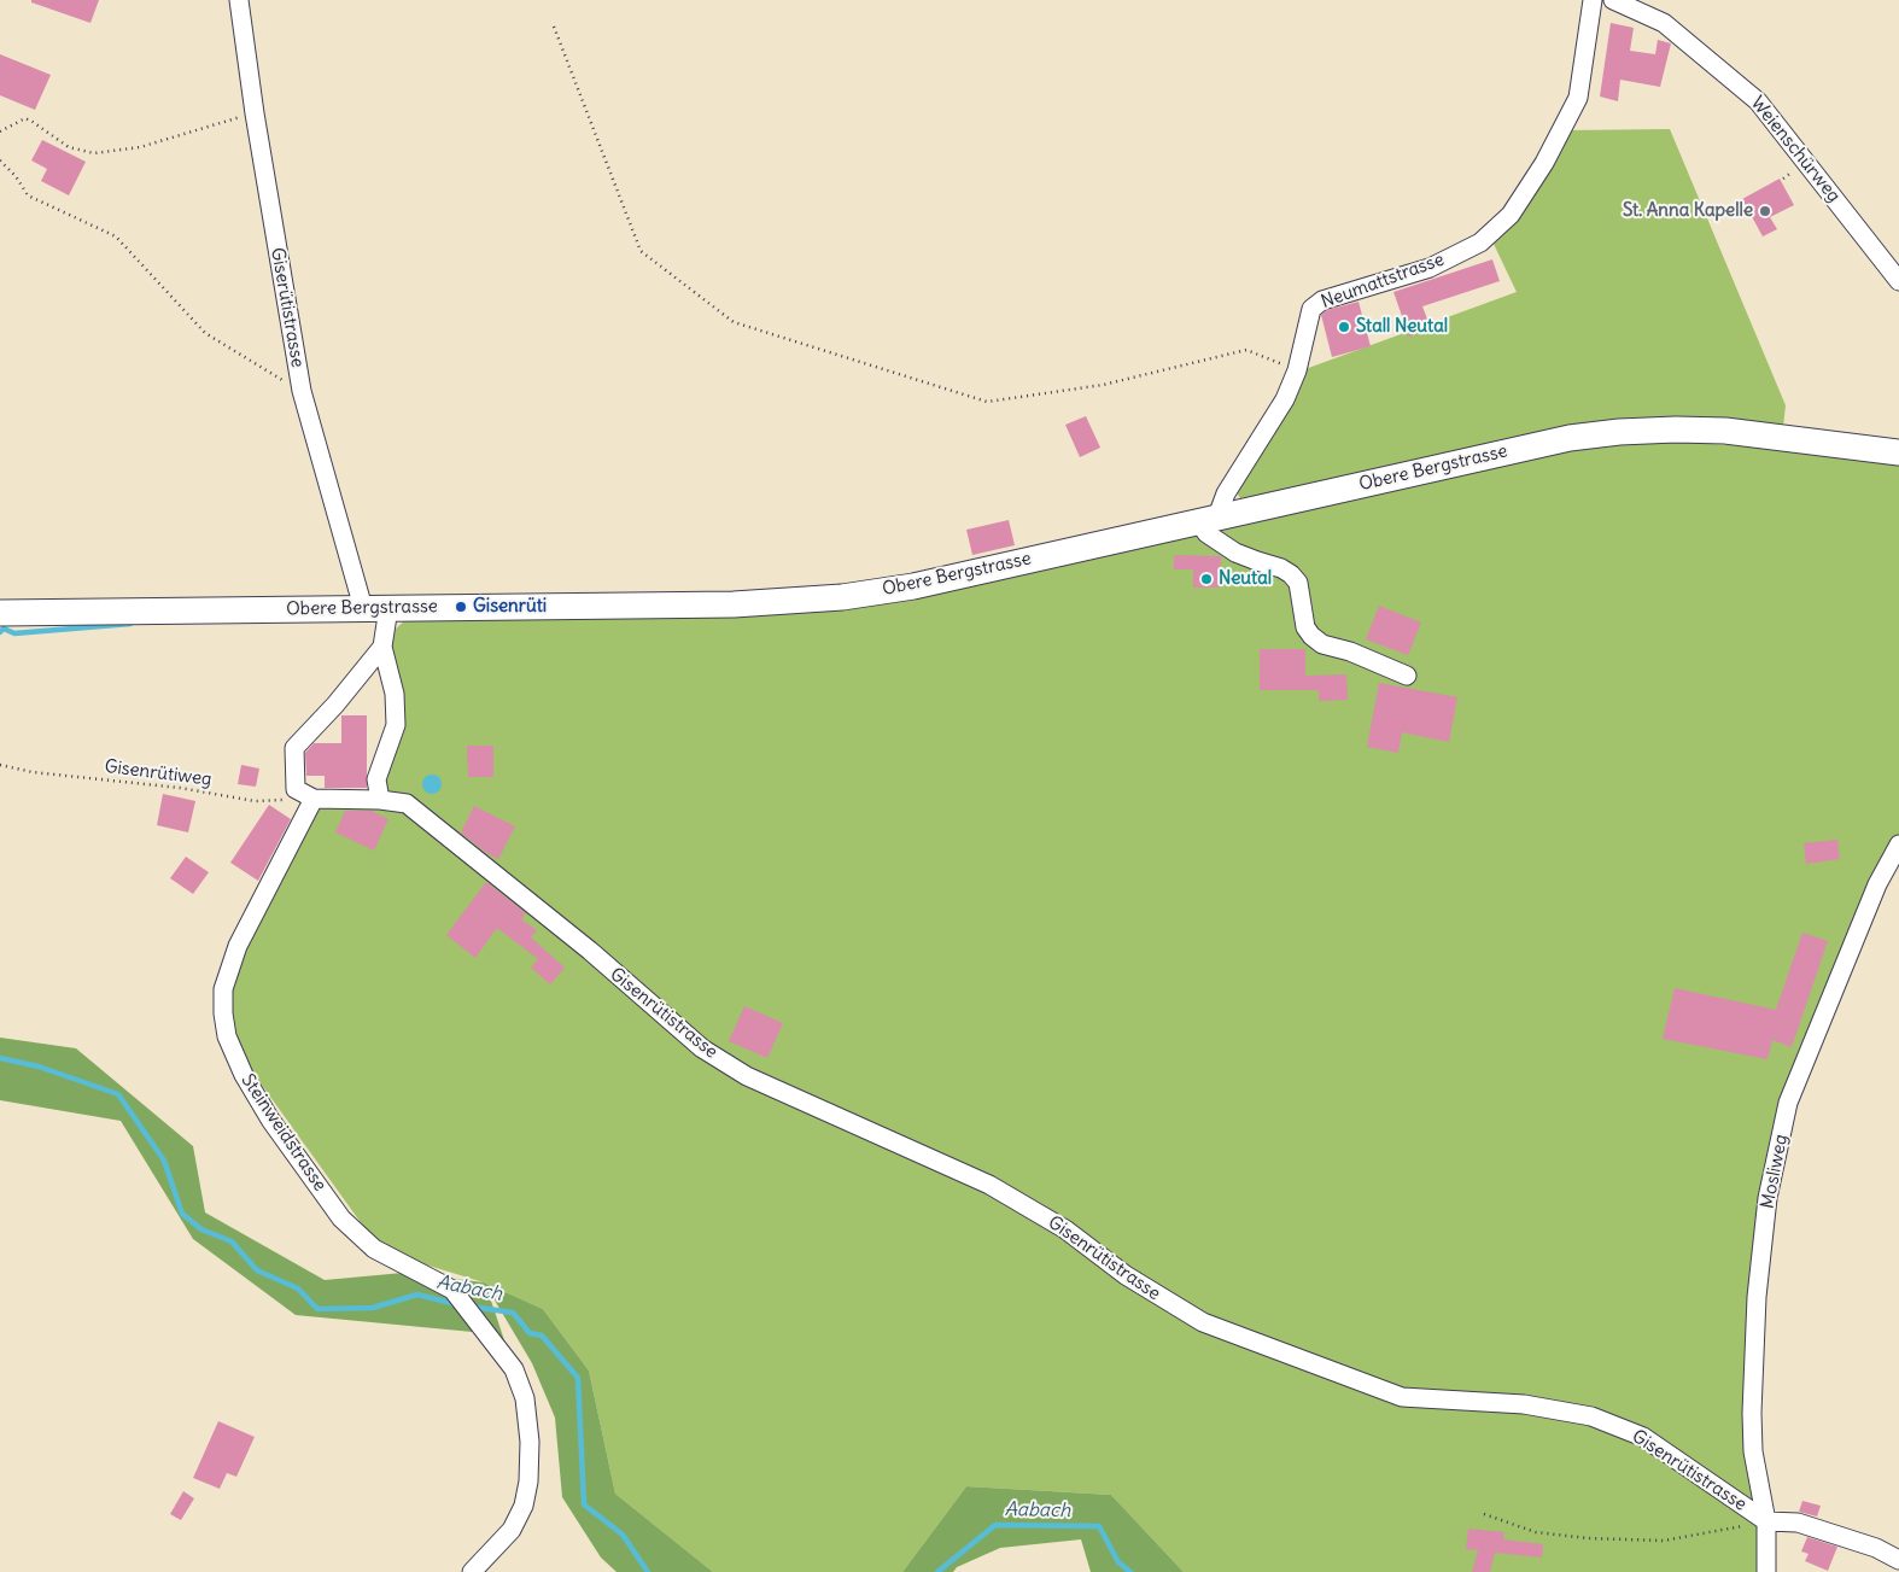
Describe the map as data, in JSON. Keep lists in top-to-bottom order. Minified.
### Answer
{"streets":{"main road":["Obere Bergstrasse"],"street":["Weienschürweg","Neumattstrasse","Giserütistrasse","Gisenrütistrasse","Steinweidstrasse","Mosliweg"],"path":["Gisenrütiweg"]},"crossings":[["Neumattstrasse","Obere Bergstrasse"],["Giserütistrasse","Obere Bergstrasse"],["Gisenrütiweg","Steinweidstrasse"],["Gisenrütistrasse","Mosliweg"]],"water":["Aabach"],"places":["St. Anna Kapelle","Stall Neutal","Neutal","Gisenrüti"]}
